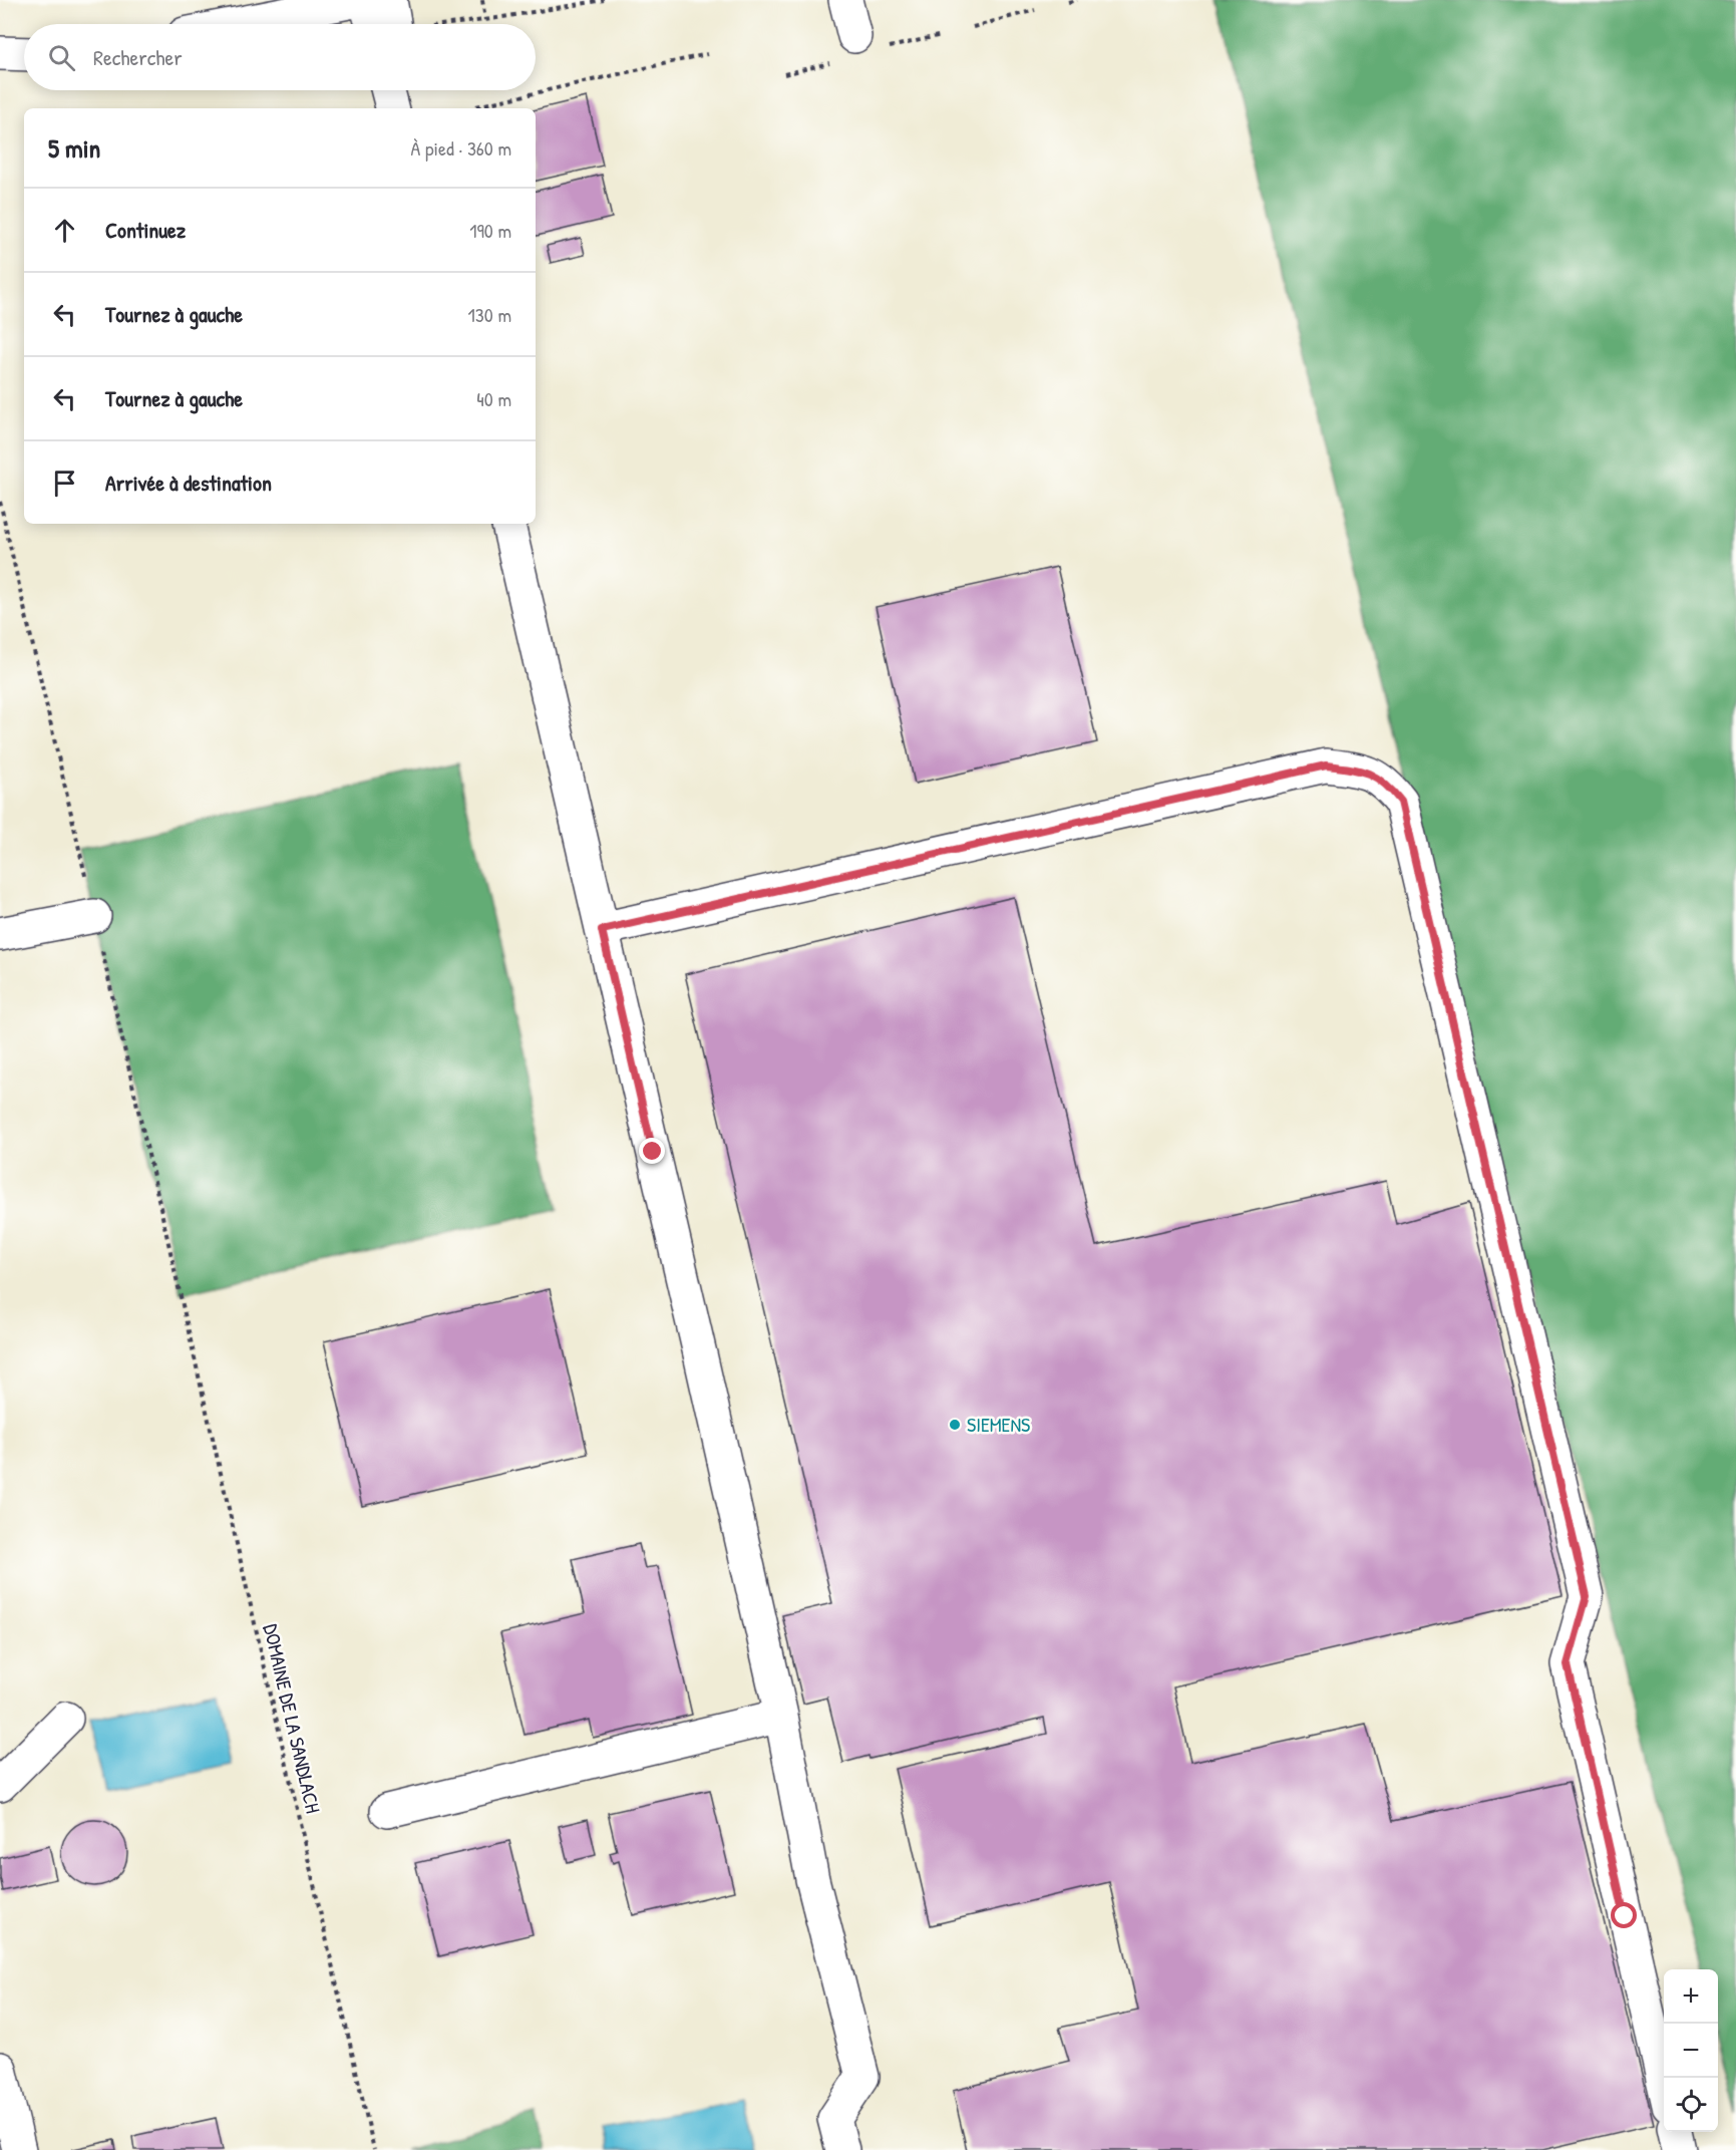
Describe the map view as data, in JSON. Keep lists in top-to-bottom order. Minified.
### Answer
{"streets":{"path":["DOMAINE DE LA SANDLACH"]},"places":["SIEMENS"],"page":{"search":"Rechercher","heading":["5 min","À pied · 360 m"],"list":[["Continuez","190 m"],["Tournez à gauche","130 m"],["Tournez à gauche","40 m"],"Arrivée à destination"],"map_buttons":["+","−"]}}
